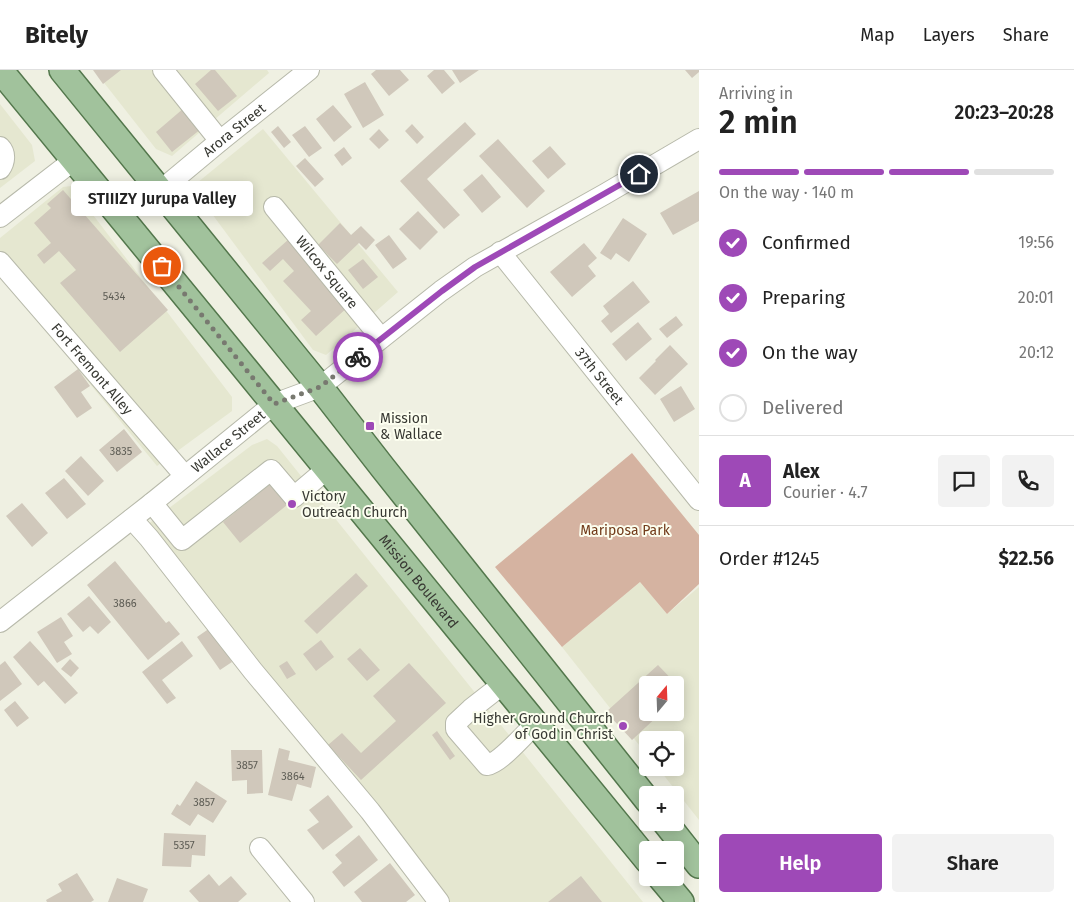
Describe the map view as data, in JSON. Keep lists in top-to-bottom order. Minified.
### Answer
{"streets":{"main road":["Mission Boulevard"],"street":["Arora Street","Wilcox Square","Fort Fremont Alley","37th Street","Wallace Street"]},"crossings":[["Wilcox Square","Wallace Street"],["Fort Fremont Alley","Wallace Street"],["37th Street","Wallace Street"],["Wallace Street","Mission Boulevard"]],"parks":["Mariposa Park"],"places":{"other":["STIIIZY Jurupa Valley","Victory Outreach Church","Higher Ground Church of God in Christ"],"transit":["Mission & Wallace"]},"house_numbers":["5434","3835","3866","3857","3864","3857","5357"],"north":"top","page":{"header":"Bitely","nav":["Map","Layers","Share"],"heading":["2 min","Arriving in","20:23–20:28"],"panel":["Alex","Courier · 4.7","Order #1245","$22.56"],"bar":"On the way · 140 m","bubble":"STIIIZY Jurupa Valley","list":[["Confirmed","19:56"],["Preparing","20:01"],["On the way","20:12"],"Delivered"],"round":"A","map_buttons":["+","−"],"buttons":["Help","Share"]}}
